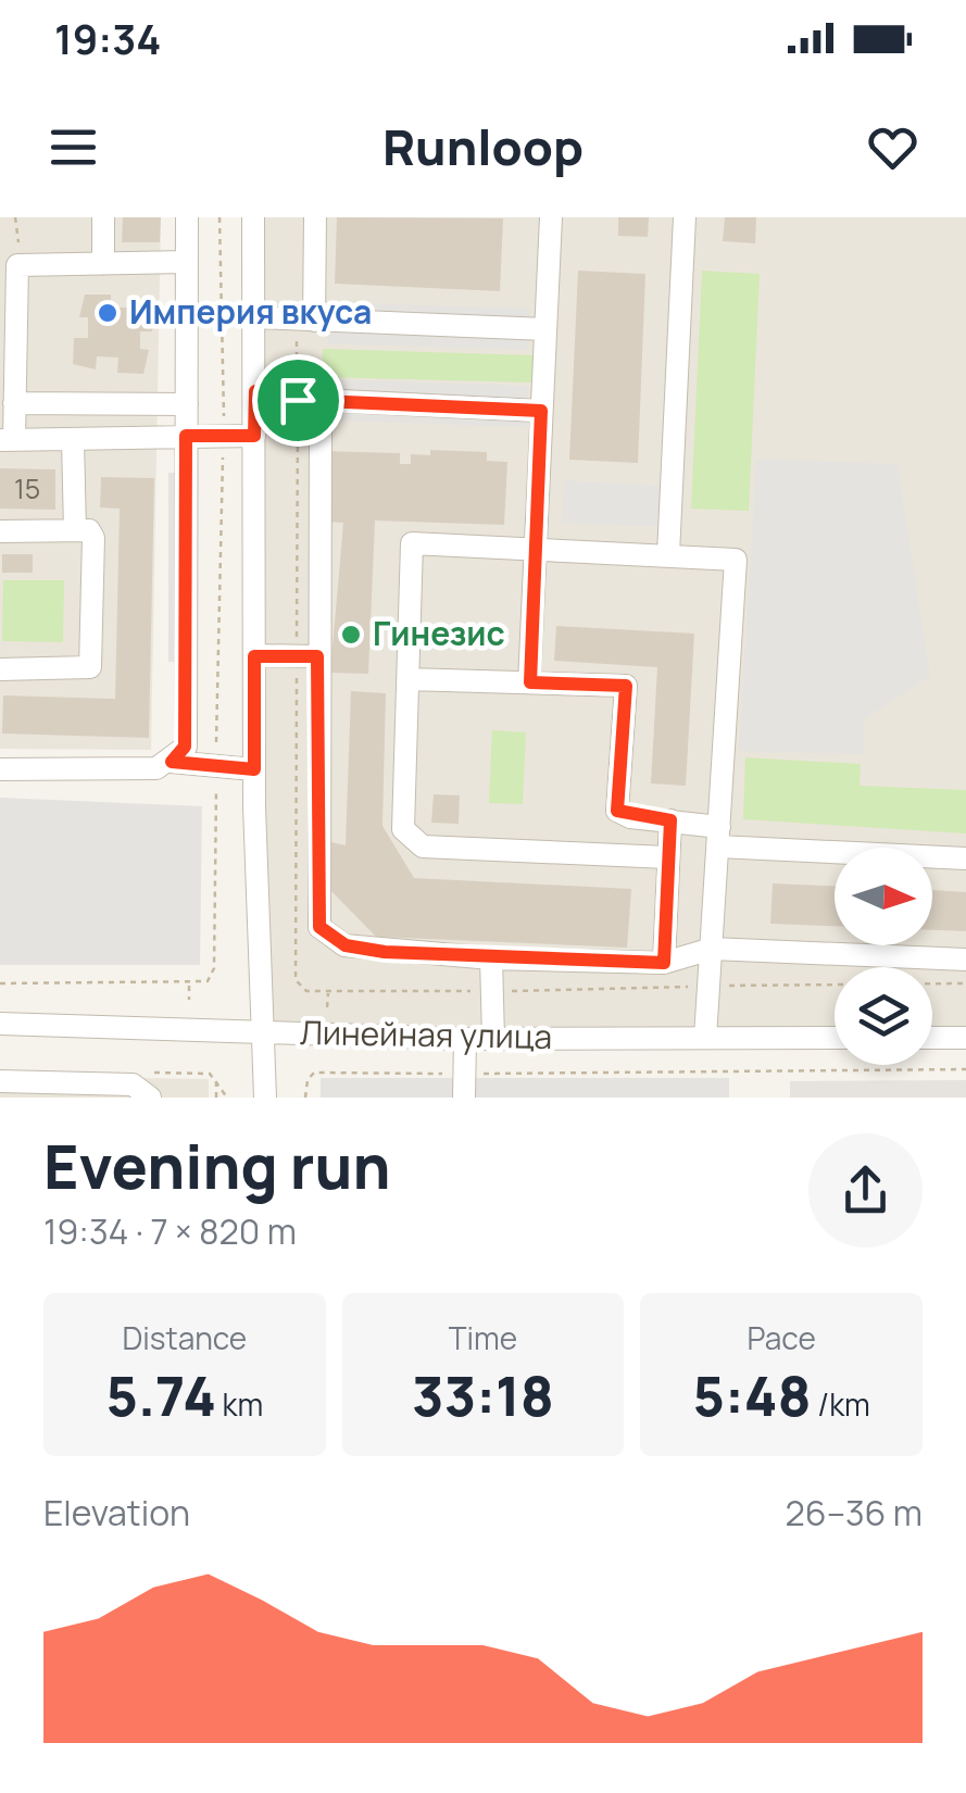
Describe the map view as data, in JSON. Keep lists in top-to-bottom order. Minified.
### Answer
{"streets":{"street":["Линейная улица"]},"places":["Империя вкуса","Гинезис"],"house_numbers":["15"],"north":"right","page":{"status":"19:34","header":"Runloop","heading":["Evening run","19:34 · 7 × 820 m"],"stats":[["Distance","5.74 km"],["Time","33:18"],["Pace","5:48 /km"]],"chart":["Elevation","26–36 m"]}}
